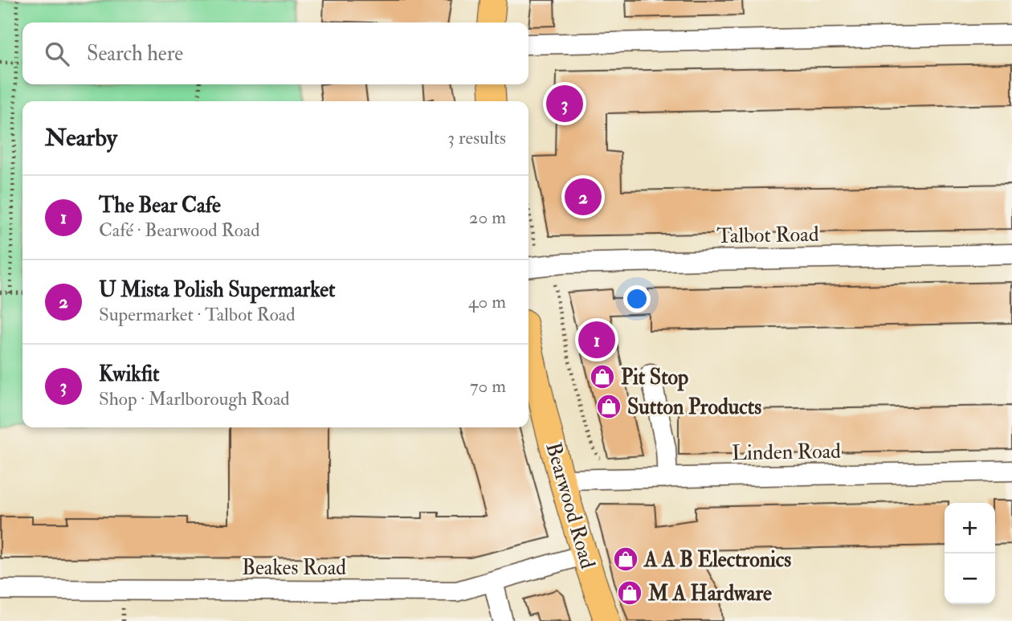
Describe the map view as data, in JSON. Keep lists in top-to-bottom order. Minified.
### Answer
{"streets":{"main road":["Bearwood Road"],"street":["Talbot Road","Linden Road","Beakes Road"]},"crossings":[["Linden Road","Bearwood Road"],["Bearwood Road","Beakes Road"]],"places":{"shop":["Pit Stop","Sutton Products","A A B Electronics","M A Hardware"]},"page":{"search":"Search here","pins":["3","2","1"],"heading":["Nearby","3 results"],"list":[{"mark":"1","name":"The Bear Cafe","note":"Café · Bearwood Road","value":"20 m"},{"mark":"2","name":"U Mista Polish Supermarket","note":"Supermarket · Talbot Road","value":"40 m"},{"mark":"3","name":"Kwikfit","note":"Shop · Marlborough Road","value":"70 m"}],"map_buttons":["+","−"]}}
